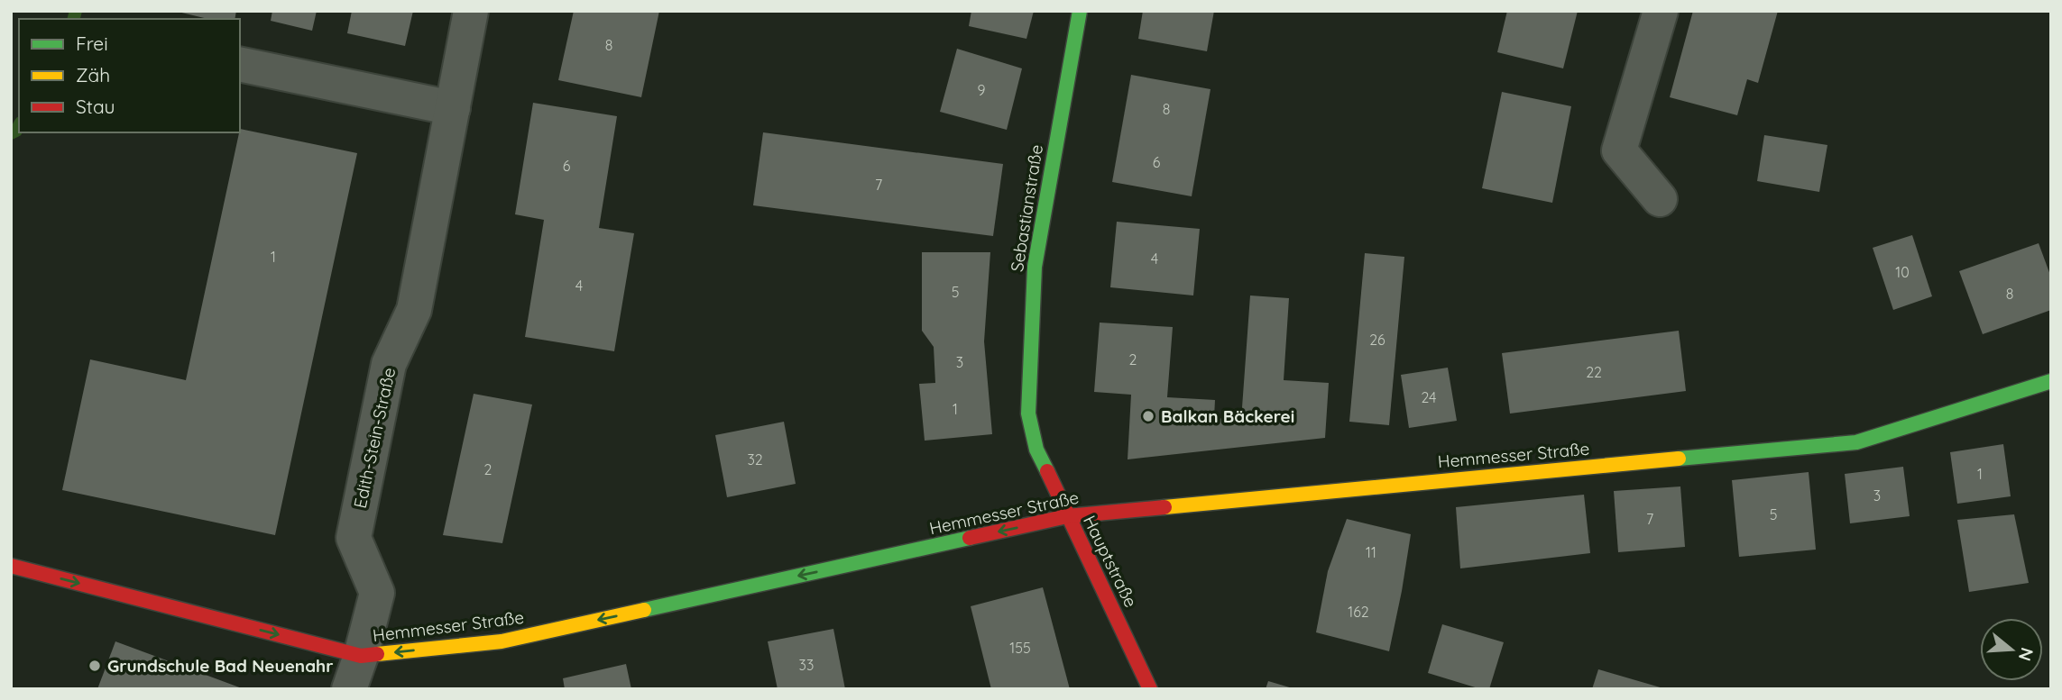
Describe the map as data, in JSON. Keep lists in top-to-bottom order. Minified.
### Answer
{"streets":{"street":["Sebastianstraße","Edith-Stein-Straße","Hemmesser Straße","Hauptstraße"]},"crossings":[["Sebastianstraße","Hauptstraße"],["Edith-Stein-Straße","Hemmesser Straße"],["Hemmesser Straße","Hauptstraße"]],"places":["Balkan Bäckerei","Grundschule Bad Neuenahr"],"house_numbers":["8","9","8","6","6","7","1","4","10","4","5","8","26","2","3","22","24","1","32","2","1","3","5","7","11","162","155","33"],"legend":["Frei","Zäh","Stau"],"north":"right"}
